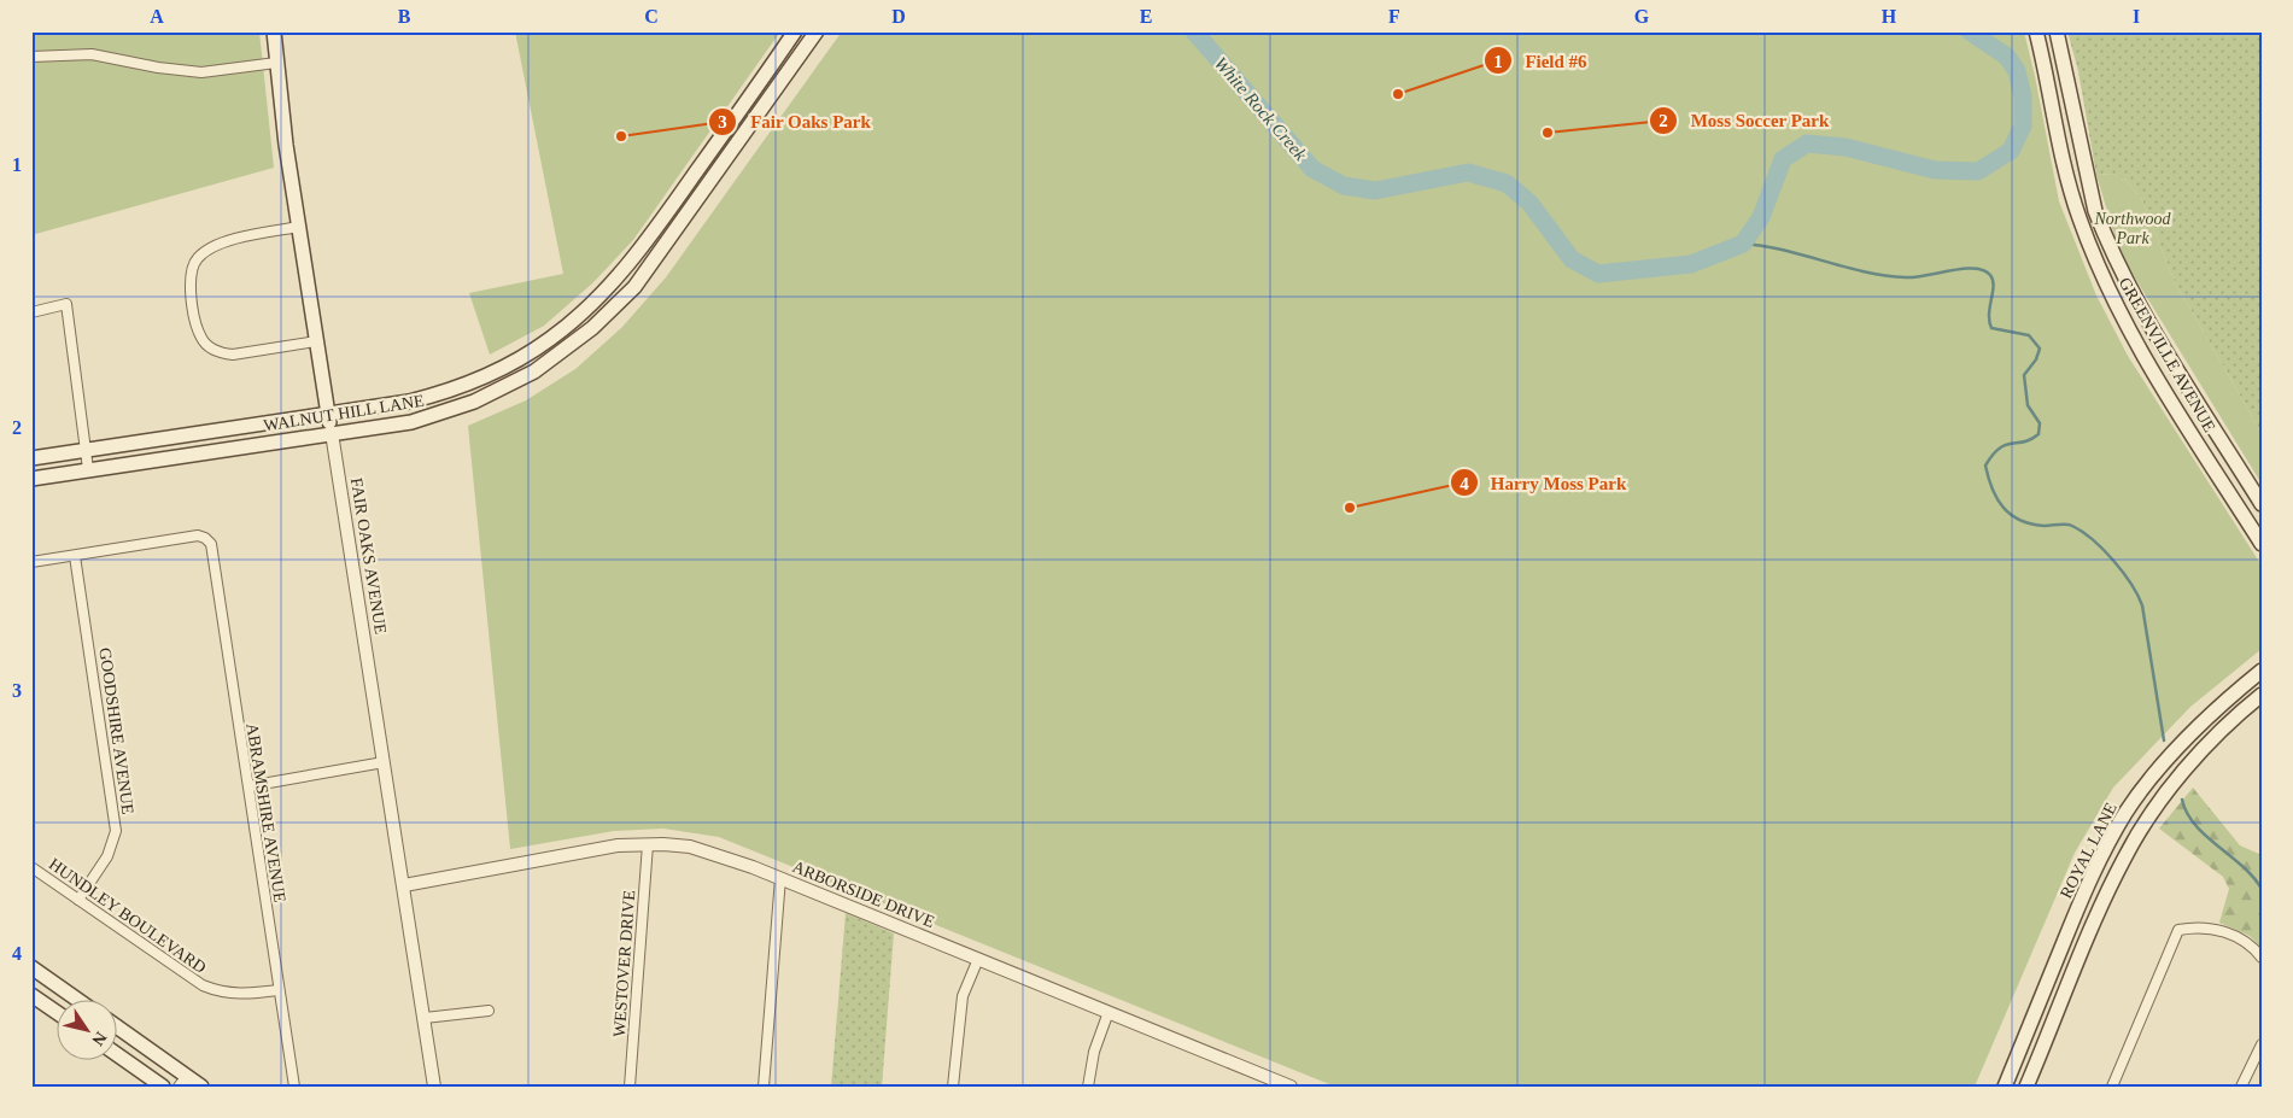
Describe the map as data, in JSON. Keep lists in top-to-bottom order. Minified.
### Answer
{"streets":{"main road":["GREENVILLE AVENUE","WALNUT HILL LANE","FAIR OAKS AVENUE","ROYAL LANE"],"street":["GOODSHIRE AVENUE","ABRAMSHIRE AVENUE","ARBORSIDE DRIVE","HUNDLEY BOULEVARD","WESTOVER DRIVE"]},"crossings":[["WALNUT HILL LANE","FAIR OAKS AVENUE"],["FAIR OAKS AVENUE","ARBORSIDE DRIVE"],["GOODSHIRE AVENUE","ABRAMSHIRE AVENUE"],["GOODSHIRE AVENUE","HUNDLEY BOULEVARD"],["ABRAMSHIRE AVENUE","HUNDLEY BOULEVARD"],["ARBORSIDE DRIVE","WESTOVER DRIVE"]],"water":["White Rock Creek"],"parks":["Northwood Park"],"places":["Field #6","Moss Soccer Park","Fair Oaks Park","Harry Moss Park"],"north":"bottom right","grid":{"columns":["A","B","C","D","E","F","G","H","I"],"rows":["1","2","3","4"]}}
